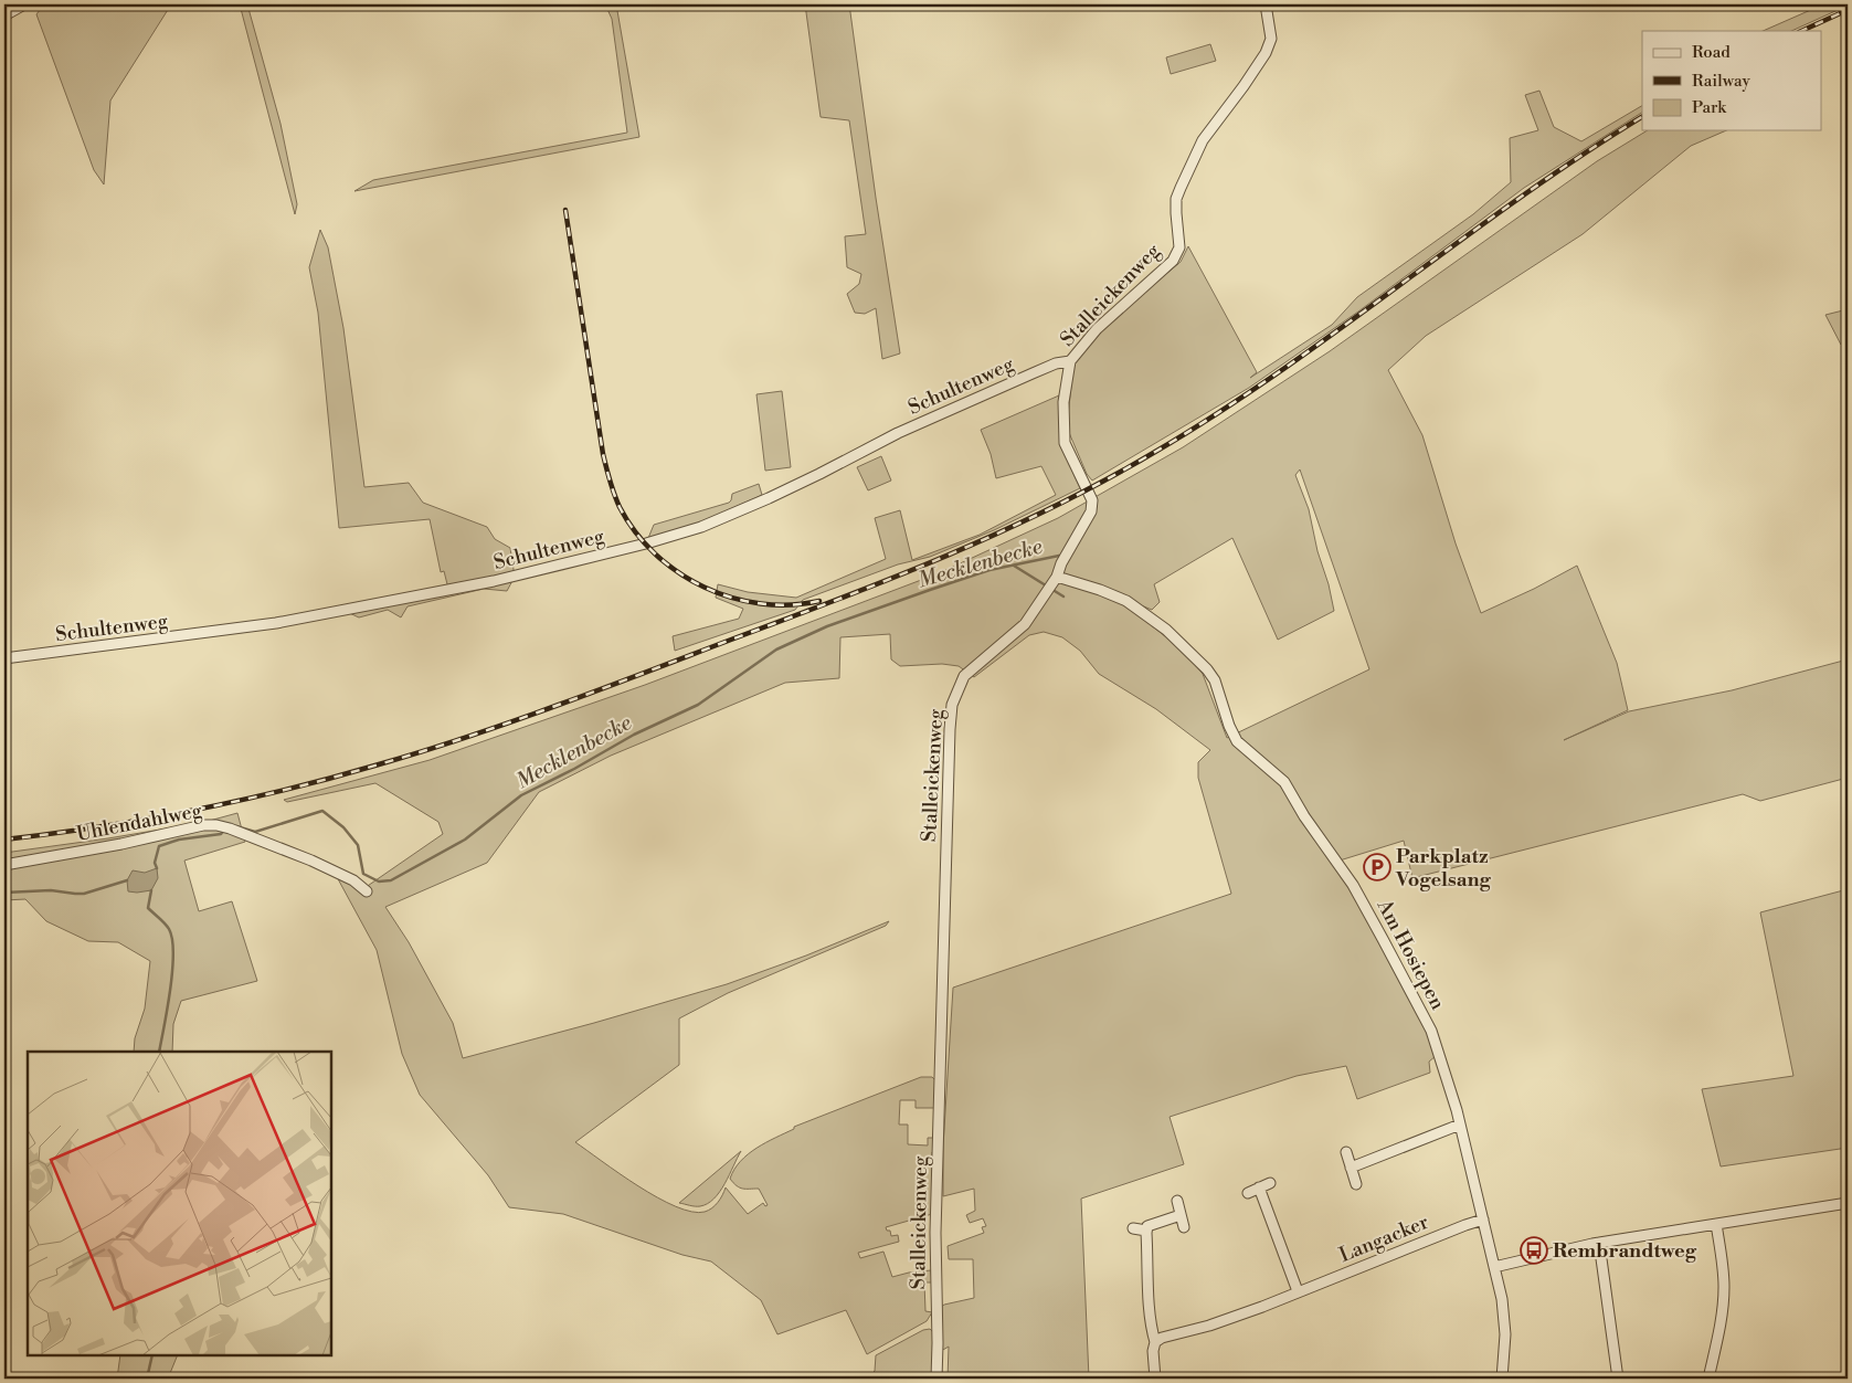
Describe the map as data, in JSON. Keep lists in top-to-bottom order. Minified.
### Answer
{"streets":{"street":["Stalleickenweg","Schultenweg","Uhlendahlweg","Am Hosiepen","Langacker"]},"crossings":[["Stalleickenweg","Schultenweg"],["Stalleickenweg","Am Hosiepen"],["Am Hosiepen","Langacker"]],"water":["Mecklenbecke"],"places":{"parking":["Parkplatz Vogelsang"],"bus stop":["Rembrandtweg"]},"legend":["Road","Railway","Park"]}
